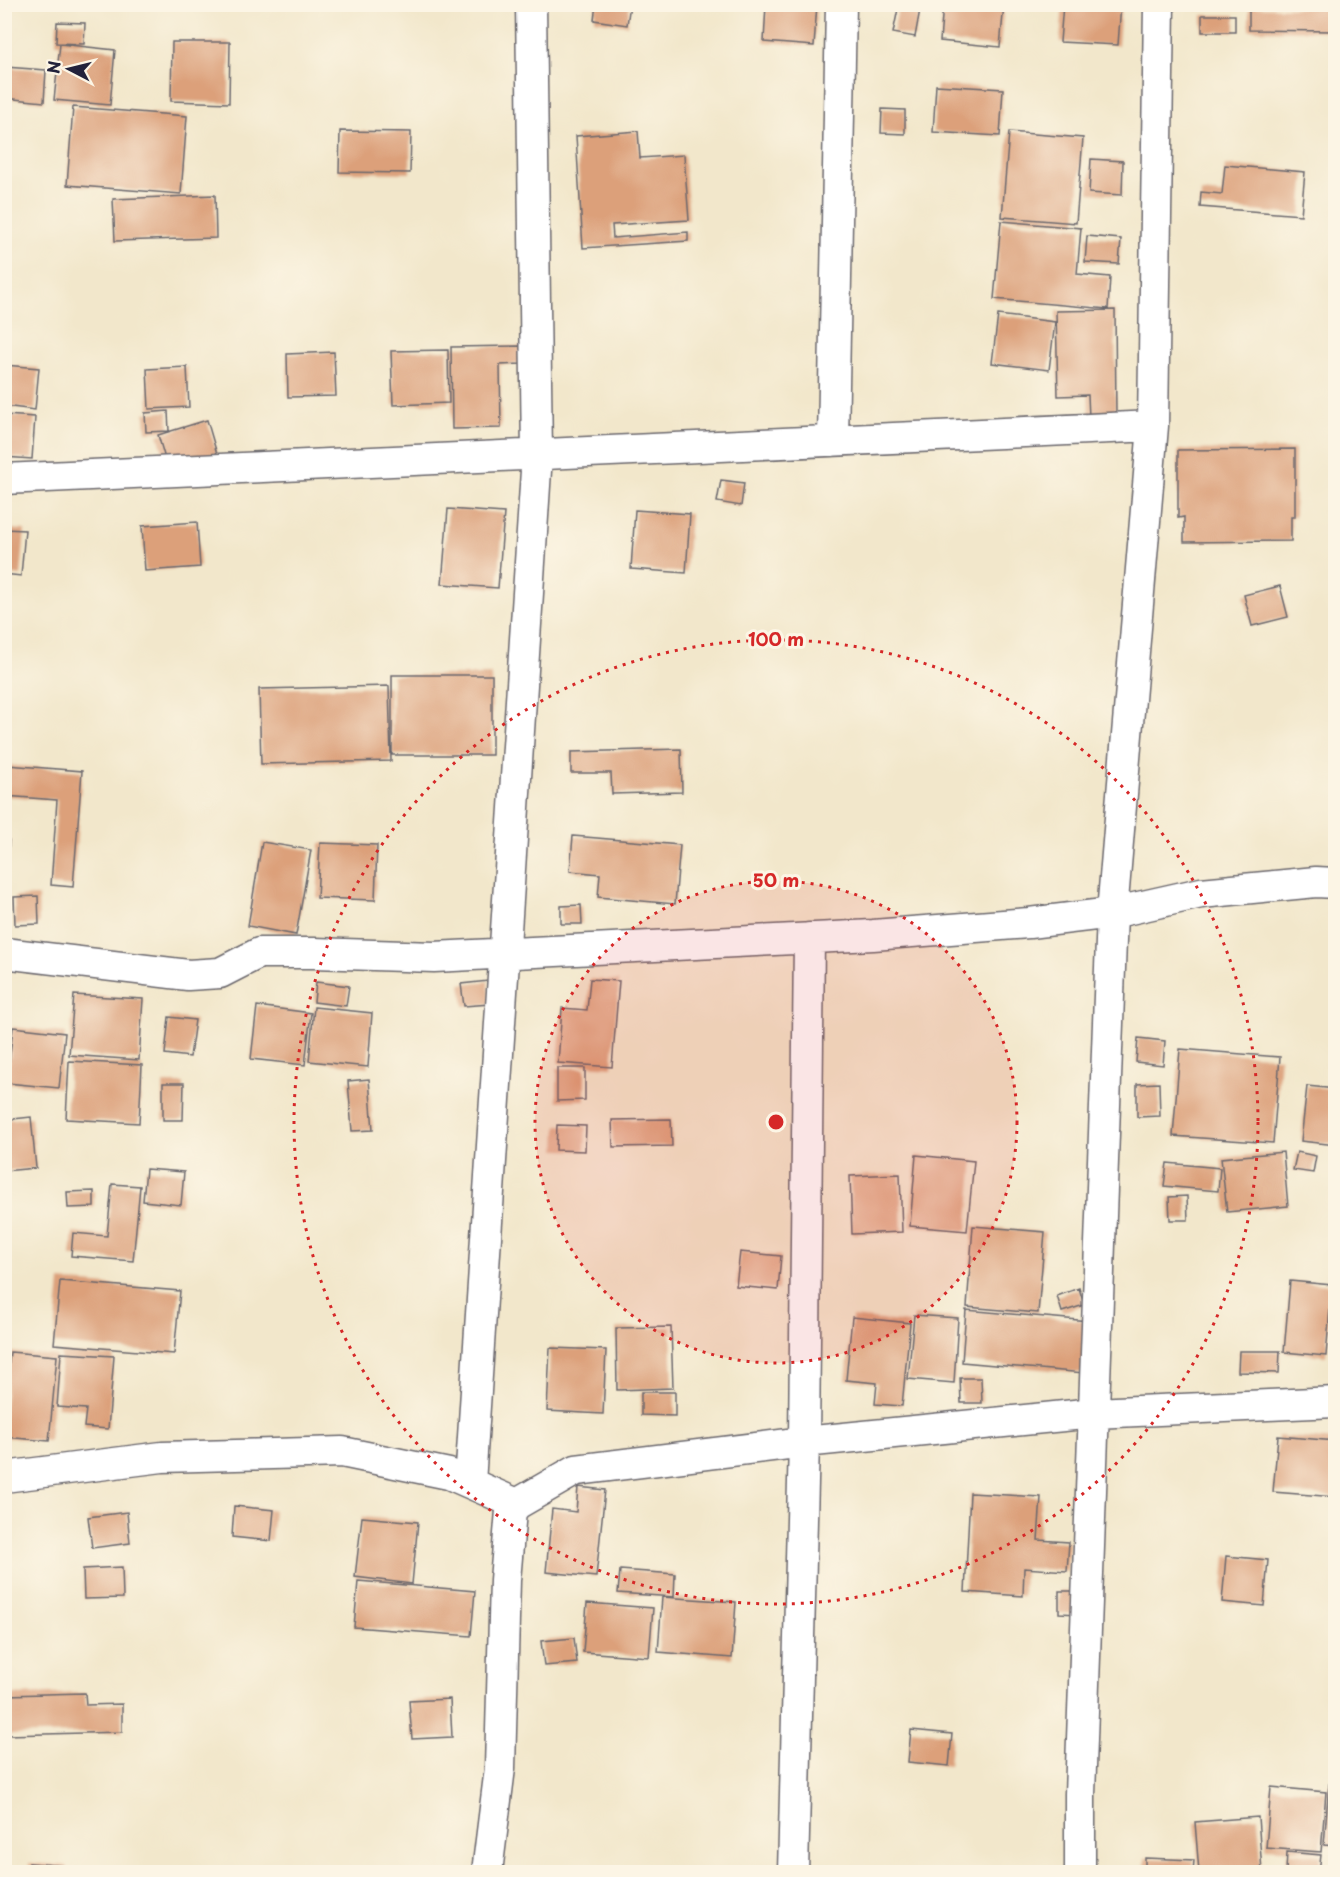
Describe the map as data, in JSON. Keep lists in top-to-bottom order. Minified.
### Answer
{"north":"left","rings":["100 m","50 m"]}
